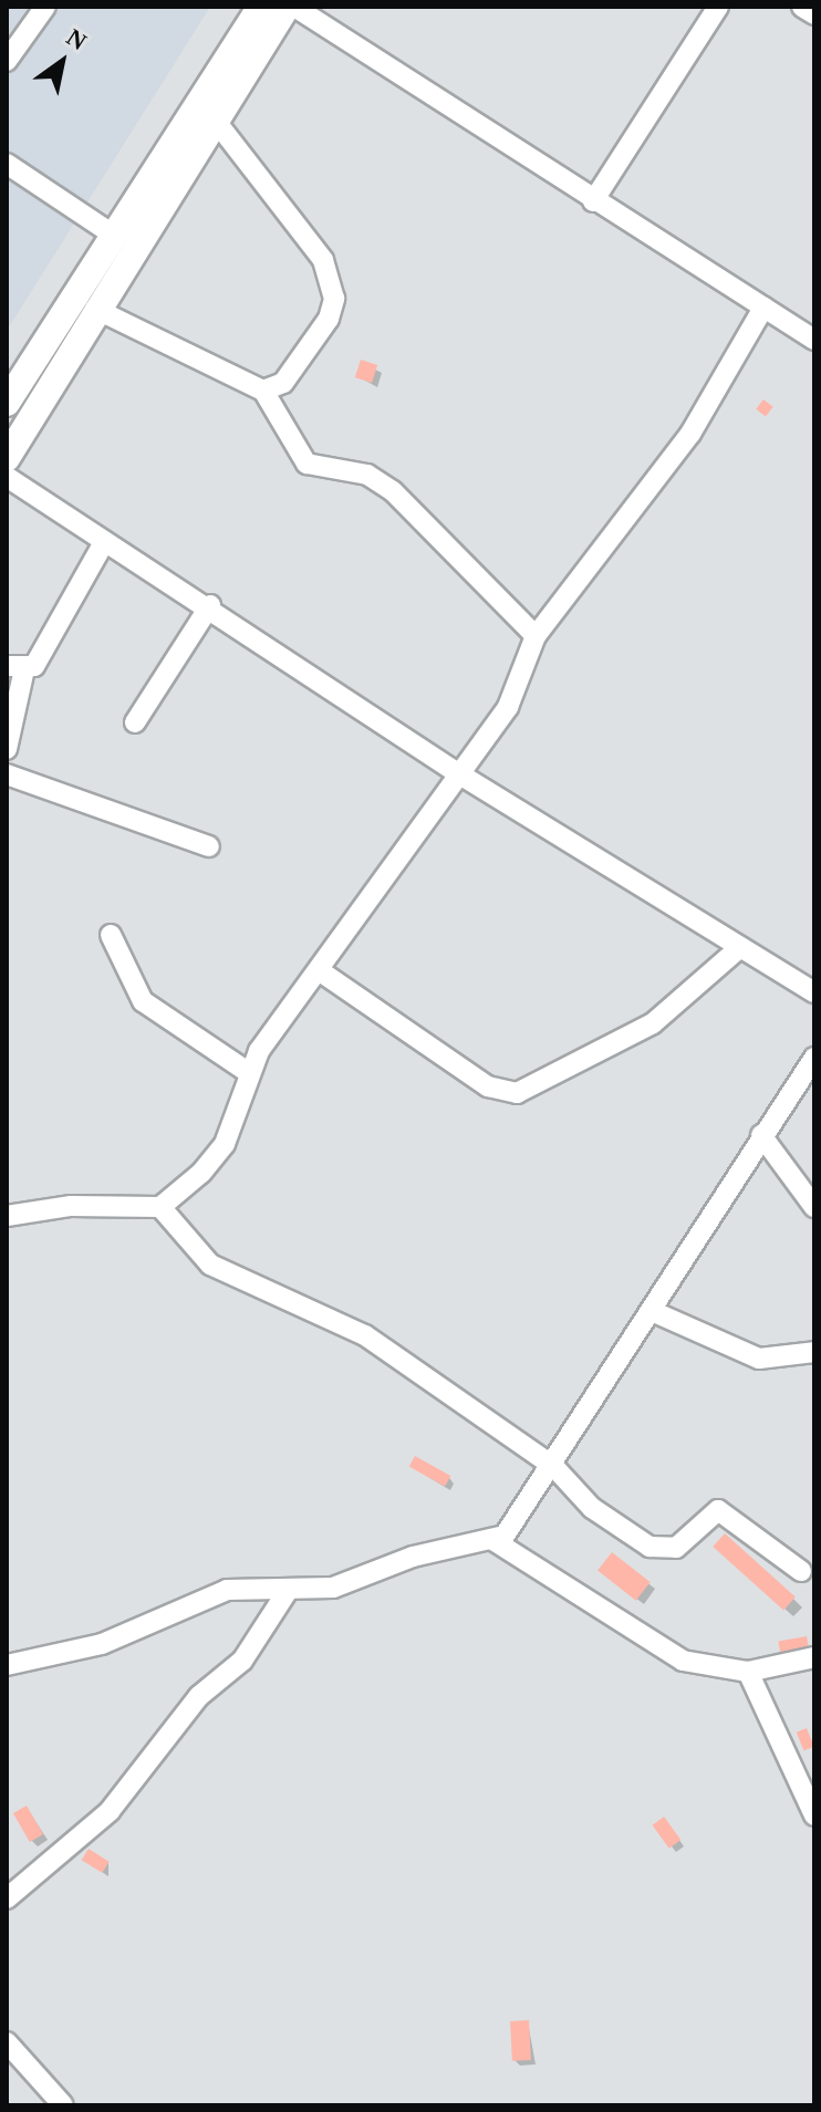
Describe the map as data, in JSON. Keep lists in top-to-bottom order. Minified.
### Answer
{"north":"top right"}
